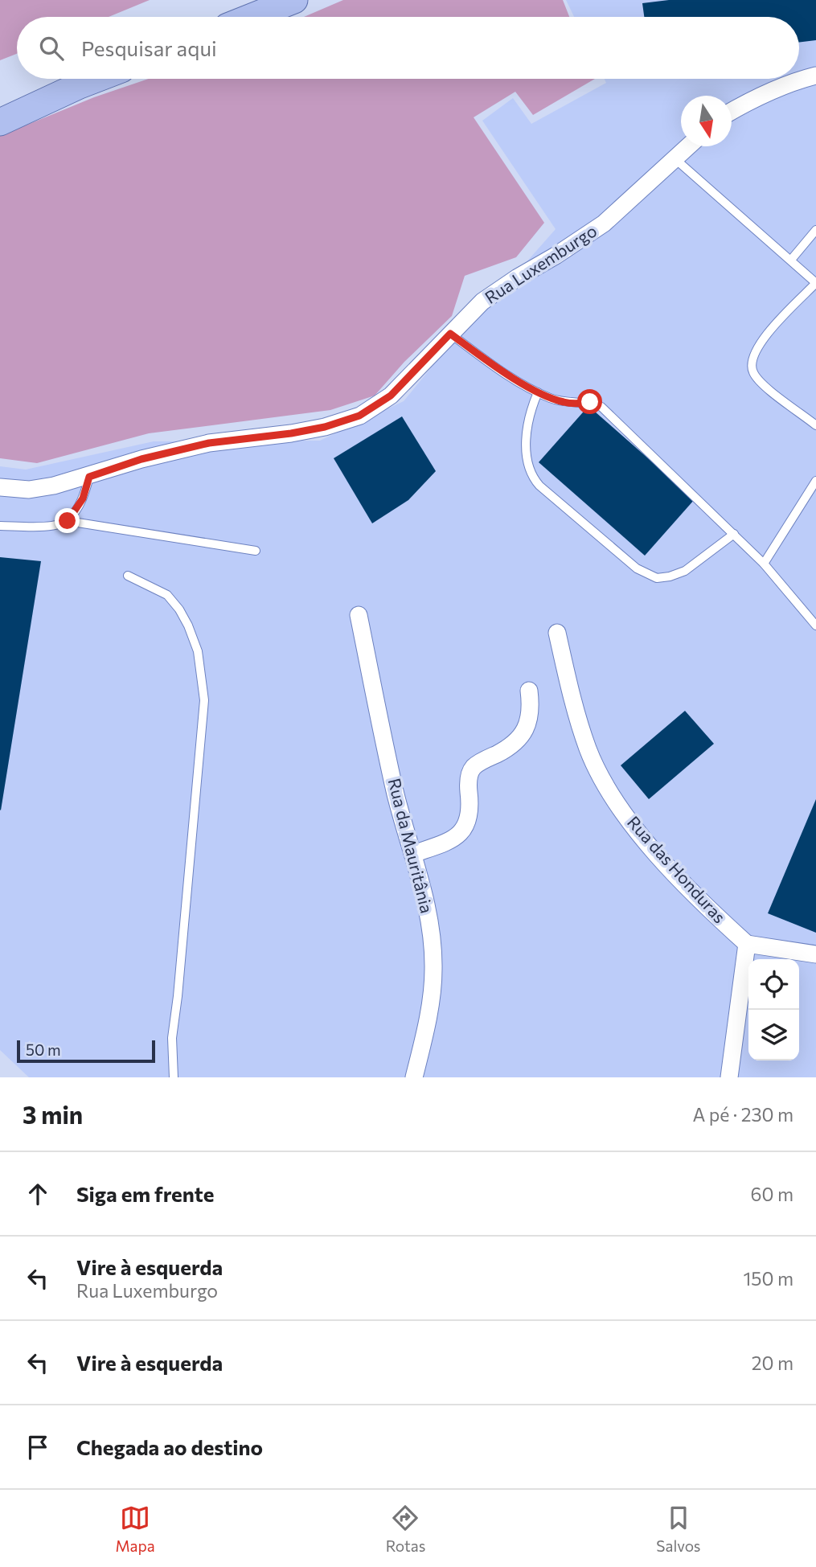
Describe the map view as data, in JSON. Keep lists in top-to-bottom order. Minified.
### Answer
{"streets":{"street":["Rua Luxemburgo","Rua da Mauritânia","Rua das Honduras"]},"scale_bar":"50 m","north":"bottom","page":{"search":"Pesquisar aqui","scale":"50 m","heading":["3 min","A pé · 230 m"],"list":[["Siga em frente","60 m"],["Vire à esquerda","Rua Luxemburgo","150 m"],["Vire à esquerda","20 m"],"Chegada ao destino"],"nav":["Mapa","Rotas","Salvos"]}}
